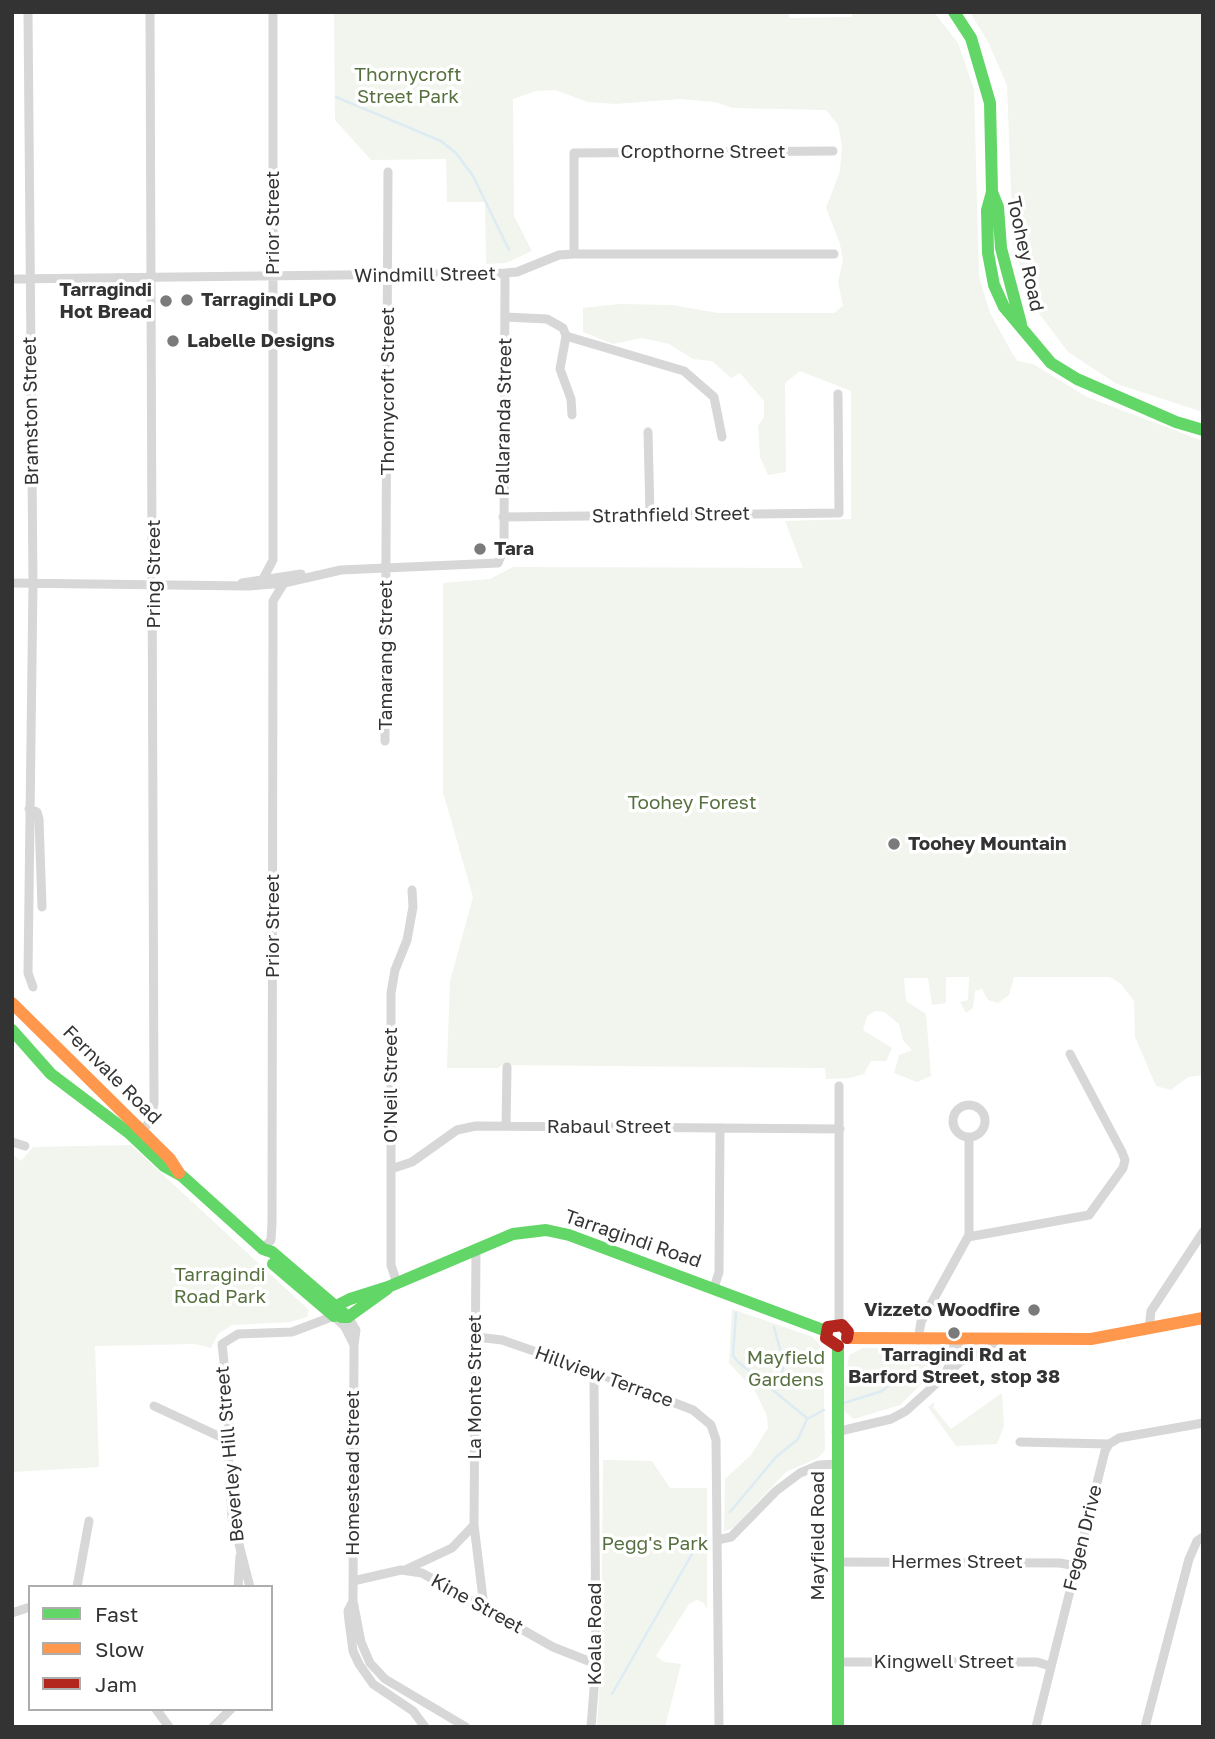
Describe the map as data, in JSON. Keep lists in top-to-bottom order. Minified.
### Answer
{"streets":{"street":["Cropthorne Street","Prior Street","Toohey Road","Windmill Street","Thornycroft Street","Bramston Street","Pallaranda Street","Strathfield Street","Pring Street","Tamarang Street","Fernvale Road","O'Neil Street","Rabaul Street","Tarragindi Road","Hillview Terrace","La Monte Street","Beverley Hill Street","Homestead Street","Mayfield Road","Fegen Drive","Hermes Street","Kine Street","Koala Road","Kingwell Street"]},"crossings":[["Cropthorne Street","Windmill Street"],["Prior Street","Windmill Street"],["Prior Street","Fernvale Road"],["Windmill Street","Thornycroft Street"],["Windmill Street","Bramston Street"],["Windmill Street","Pallaranda Street"],["Windmill Street","Pring Street"],["Thornycroft Street","Pallaranda Street"],["Thornycroft Street","Tamarang Street"],["Pallaranda Street","Strathfield Street"],["Pallaranda Street","Tamarang Street"],["Pring Street","Fernvale Road"],["Fernvale Road","Tarragindi Road"],["Fernvale Road","Beverley Hill Street"],["O'Neil Street","Rabaul Street"],["O'Neil Street","Tarragindi Road"],["Tarragindi Road","La Monte Street"],["Tarragindi Road","Beverley Hill Street"],["Tarragindi Road","Homestead Street"],["Tarragindi Road","Mayfield Road"],["Hillview Terrace","La Monte Street"],["Hillview Terrace","Koala Road"],["La Monte Street","Kine Street"],["Homestead Street","Kine Street"],["Mayfield Road","Hermes Street"],["Mayfield Road","Kingwell Street"],["Fegen Drive","Hermes Street"],["Fegen Drive","Kingwell Street"],["Kine Street","Koala Road"]],"parks":["Thornycroft Street Park","Toohey Forest","Tarragindi Road Park","Mayfield Gardens","Pegg's Park"],"places":["Tarragindi LPO","Tarragindi Hot Bread","Labelle Designs","Tara","Toohey Mountain","Vizzeto Woodfire","Tarragindi Rd at Barford Street, stop 38"],"legend":["Fast","Slow","Jam"]}
